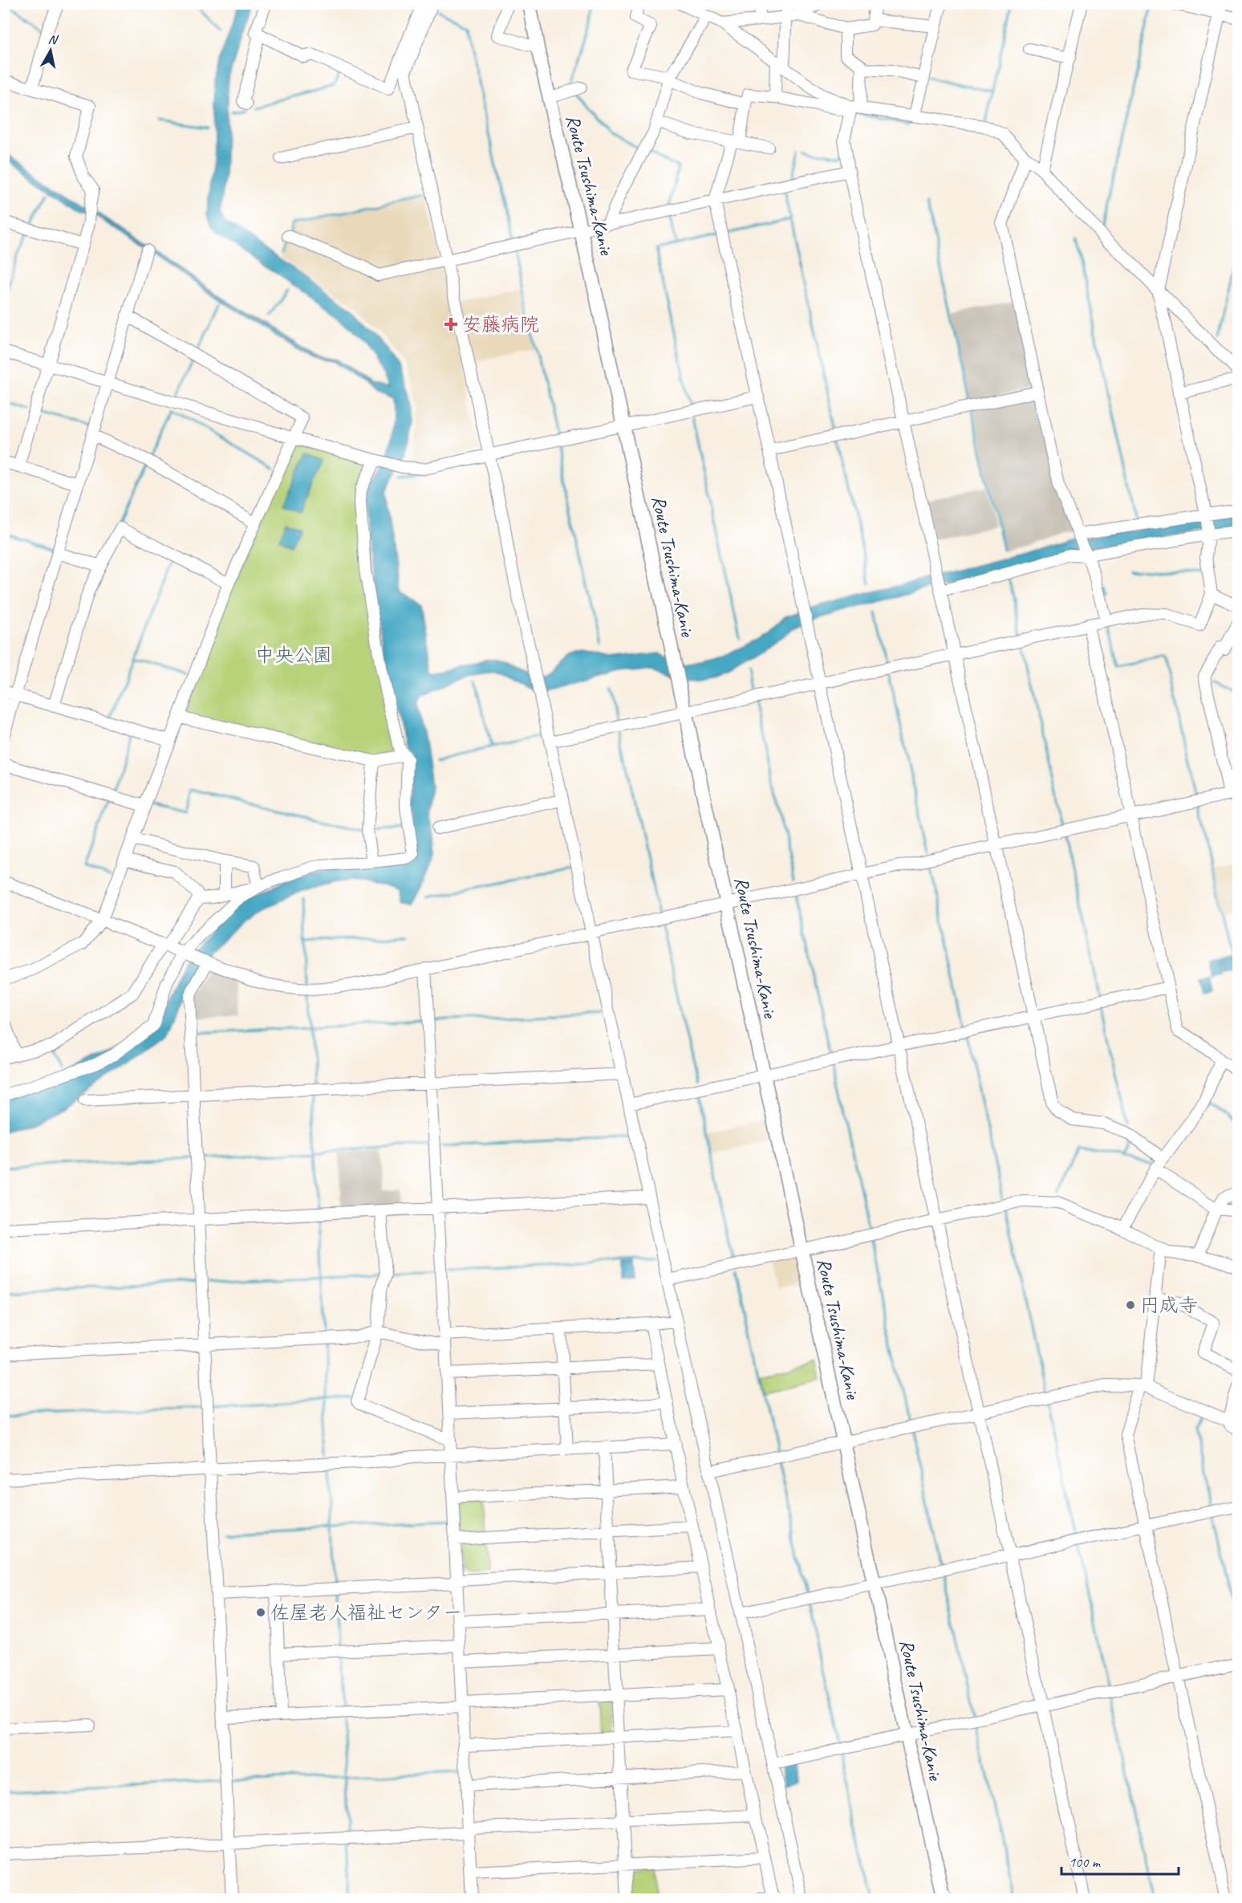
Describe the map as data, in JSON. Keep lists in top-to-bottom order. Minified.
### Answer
{"streets":{"main road":["Route Tsushima-Kanie"]},"parks":["中央公園"],"places":{"health":["安藤病院"],"other":["円成寺","佐屋老人福祉センター"]},"scale_bar":"100 m","north":"top"}
